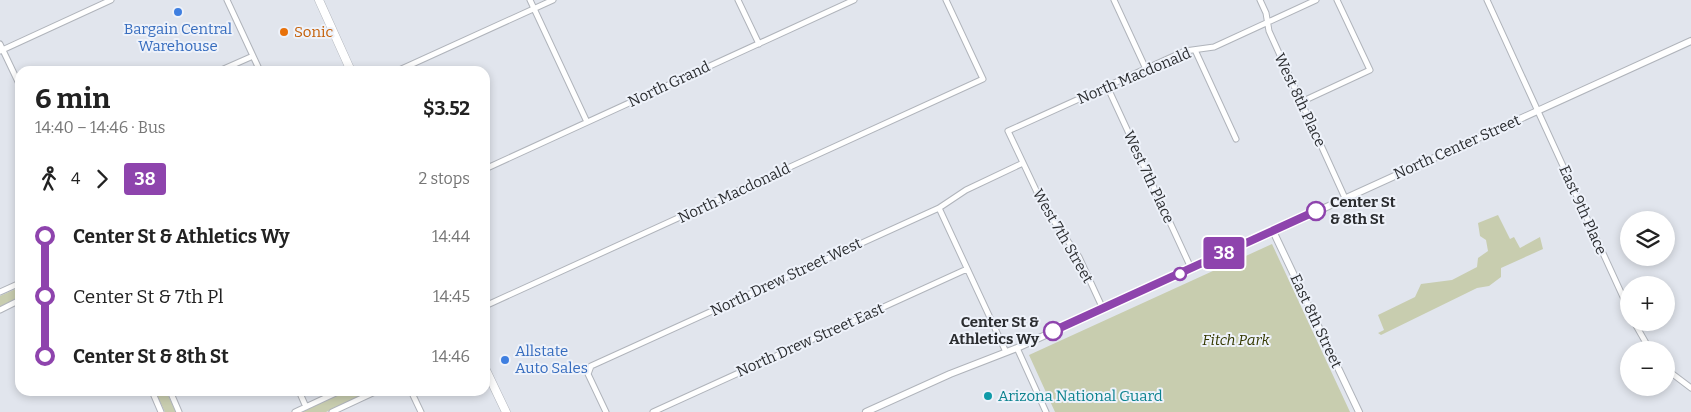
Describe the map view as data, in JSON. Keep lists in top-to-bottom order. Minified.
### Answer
{"streets":{"street":["North Macdonald","North Grand","West 8th Place","North Center Street","West 7th Place","East 9th Place","West 7th Street","North Drew Street West","East 8th Street","North Drew Street East"]},"crossings":[["North Macdonald","West 8th Place"],["North Macdonald","West 7th Place"],["North Macdonald","West 7th Street"],["West 8th Place","North Center Street"],["North Center Street","West 7th Place"],["North Center Street","East 9th Place"],["North Center Street","West 7th Street"],["North Center Street","East 8th Street"],["West 7th Street","North Drew Street West"]],"parks":["Fitch Park"],"places":["Bargain Central Warehouse","Sonic","Center St & 8th St","Center St & Athletics Wy","Allstate Auto Sales","Arizona National Guard"],"lines":["bus line 38"],"page":{"on_map":"38","heading":["6 min","14:40 – 14:46 · Bus","$3.52"],"legs":["4","38","2 stops"],"list":[{"name":"Center St & Athletics Wy","value":"14:44"},{"name":"Center St & 7th Pl","value":"14:45"},{"name":"Center St & 8th St","value":"14:46"}],"map_buttons":["+","−"]}}
